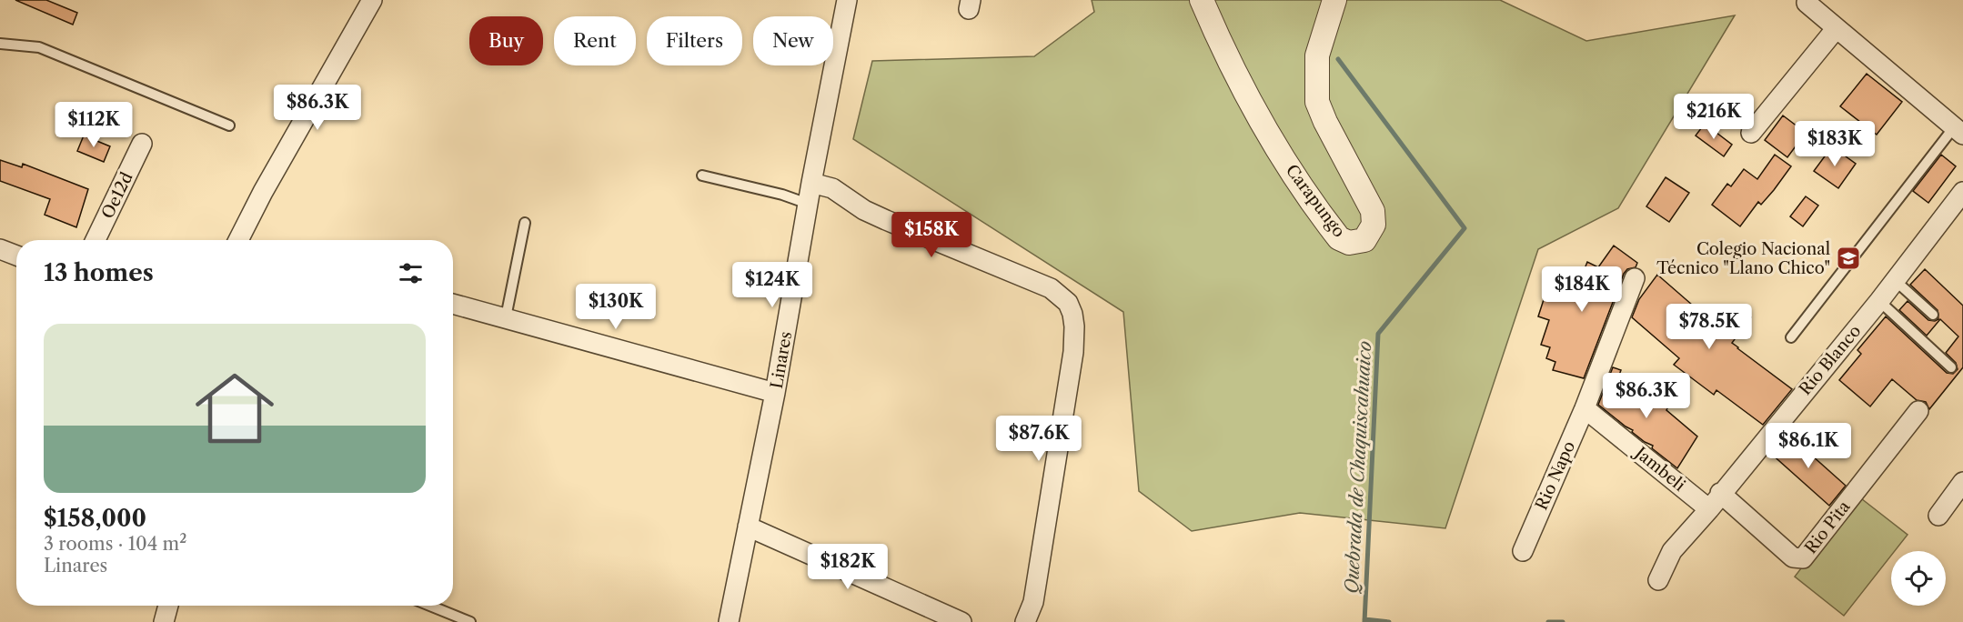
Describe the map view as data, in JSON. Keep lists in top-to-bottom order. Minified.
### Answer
{"streets":{"street":["Oe12d","Carapungo","Linares","Rio Blanco","Jambeli","Rio Napo","Rio Pita"]},"crossings":[["Rio Blanco","Jambeli"],["Rio Blanco","Rio Pita"],["Jambeli","Rio Napo"]],"water":["Quebrada de Chaquiscahuaico"],"places":{"school or university":["Colegio Nacional Técnico \"Llano Chico\""]},"page":{"chip":["Buy","Rent","Filters","New"],"price":["$86.3K","$216K","$112K","$183K","$158K","$124K","$184K","$130K","$78.5K","$86.3K","$87.6K","$86.1K","$182K"],"heading":"13 homes","list":[{"name":"$158,000","note":"3 rooms · 104 m² · Linares"}]}}
